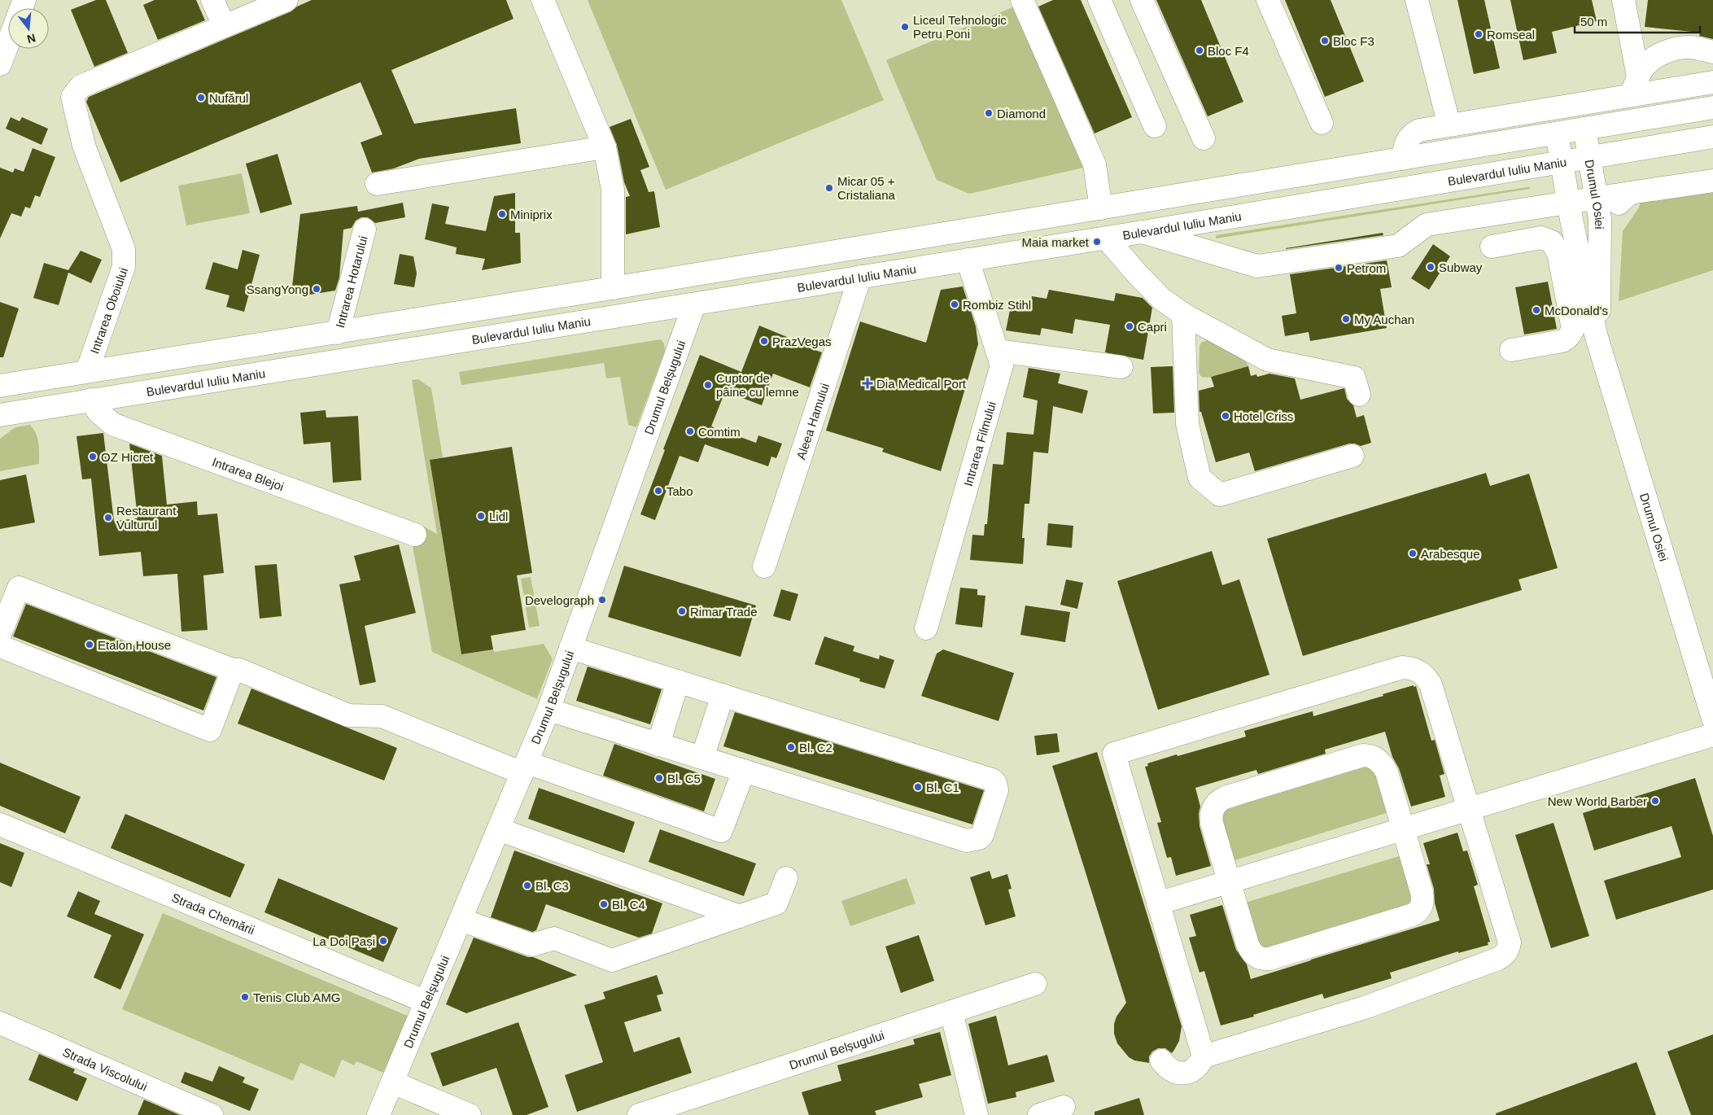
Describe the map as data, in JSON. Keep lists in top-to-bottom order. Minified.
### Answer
{"streets":{"street":["Bulevardul Iuliu Maniu","Drumul Osiei","Intrarea Hotarului","Intrarea Oboiului","Drumul Belșugului","Aleea Hamului","Intrarea Filmului","Intrarea Blejoi","Strada Chemării","Strada Viscolului"]},"crossings":[["Bulevardul Iuliu Maniu","Drumul Osiei"],["Bulevardul Iuliu Maniu","Drumul Belșugului"],["Bulevardul Iuliu Maniu","Aleea Hamului"],["Bulevardul Iuliu Maniu","Intrarea Filmului"],["Bulevardul Iuliu Maniu","Intrarea Blejoi"],["Drumul Belșugului","Strada Chemării"]],"places":{"other":["Liceul Tehnologic Petru Poni","Romseal","Bloc F3","Bloc F4","Nufărul","Diamond","Micar 05 + Cristaliana","Miniprix","Maia market","Subway","Petrom","SsangYong","Rombiz Stihl","McDonald's","My Auchan","Capri","PrazVegas","Cuptor de pâine cu lemne","Hotel Criss","Comtim","OZ Hicret","Tabo","Lidl","Restaurant Vulturul","Arabesque","Develograph","Rimar Trade","Etalon House","Bl. C2","Bl. C5","Bl. C1","New World Barber","Bl. C3","Bl. C4","La Doi Pași","Tenis Club AMG"],"health":["Dia Medical Port"]},"scale_bar":"50 m","north":"bottom"}
